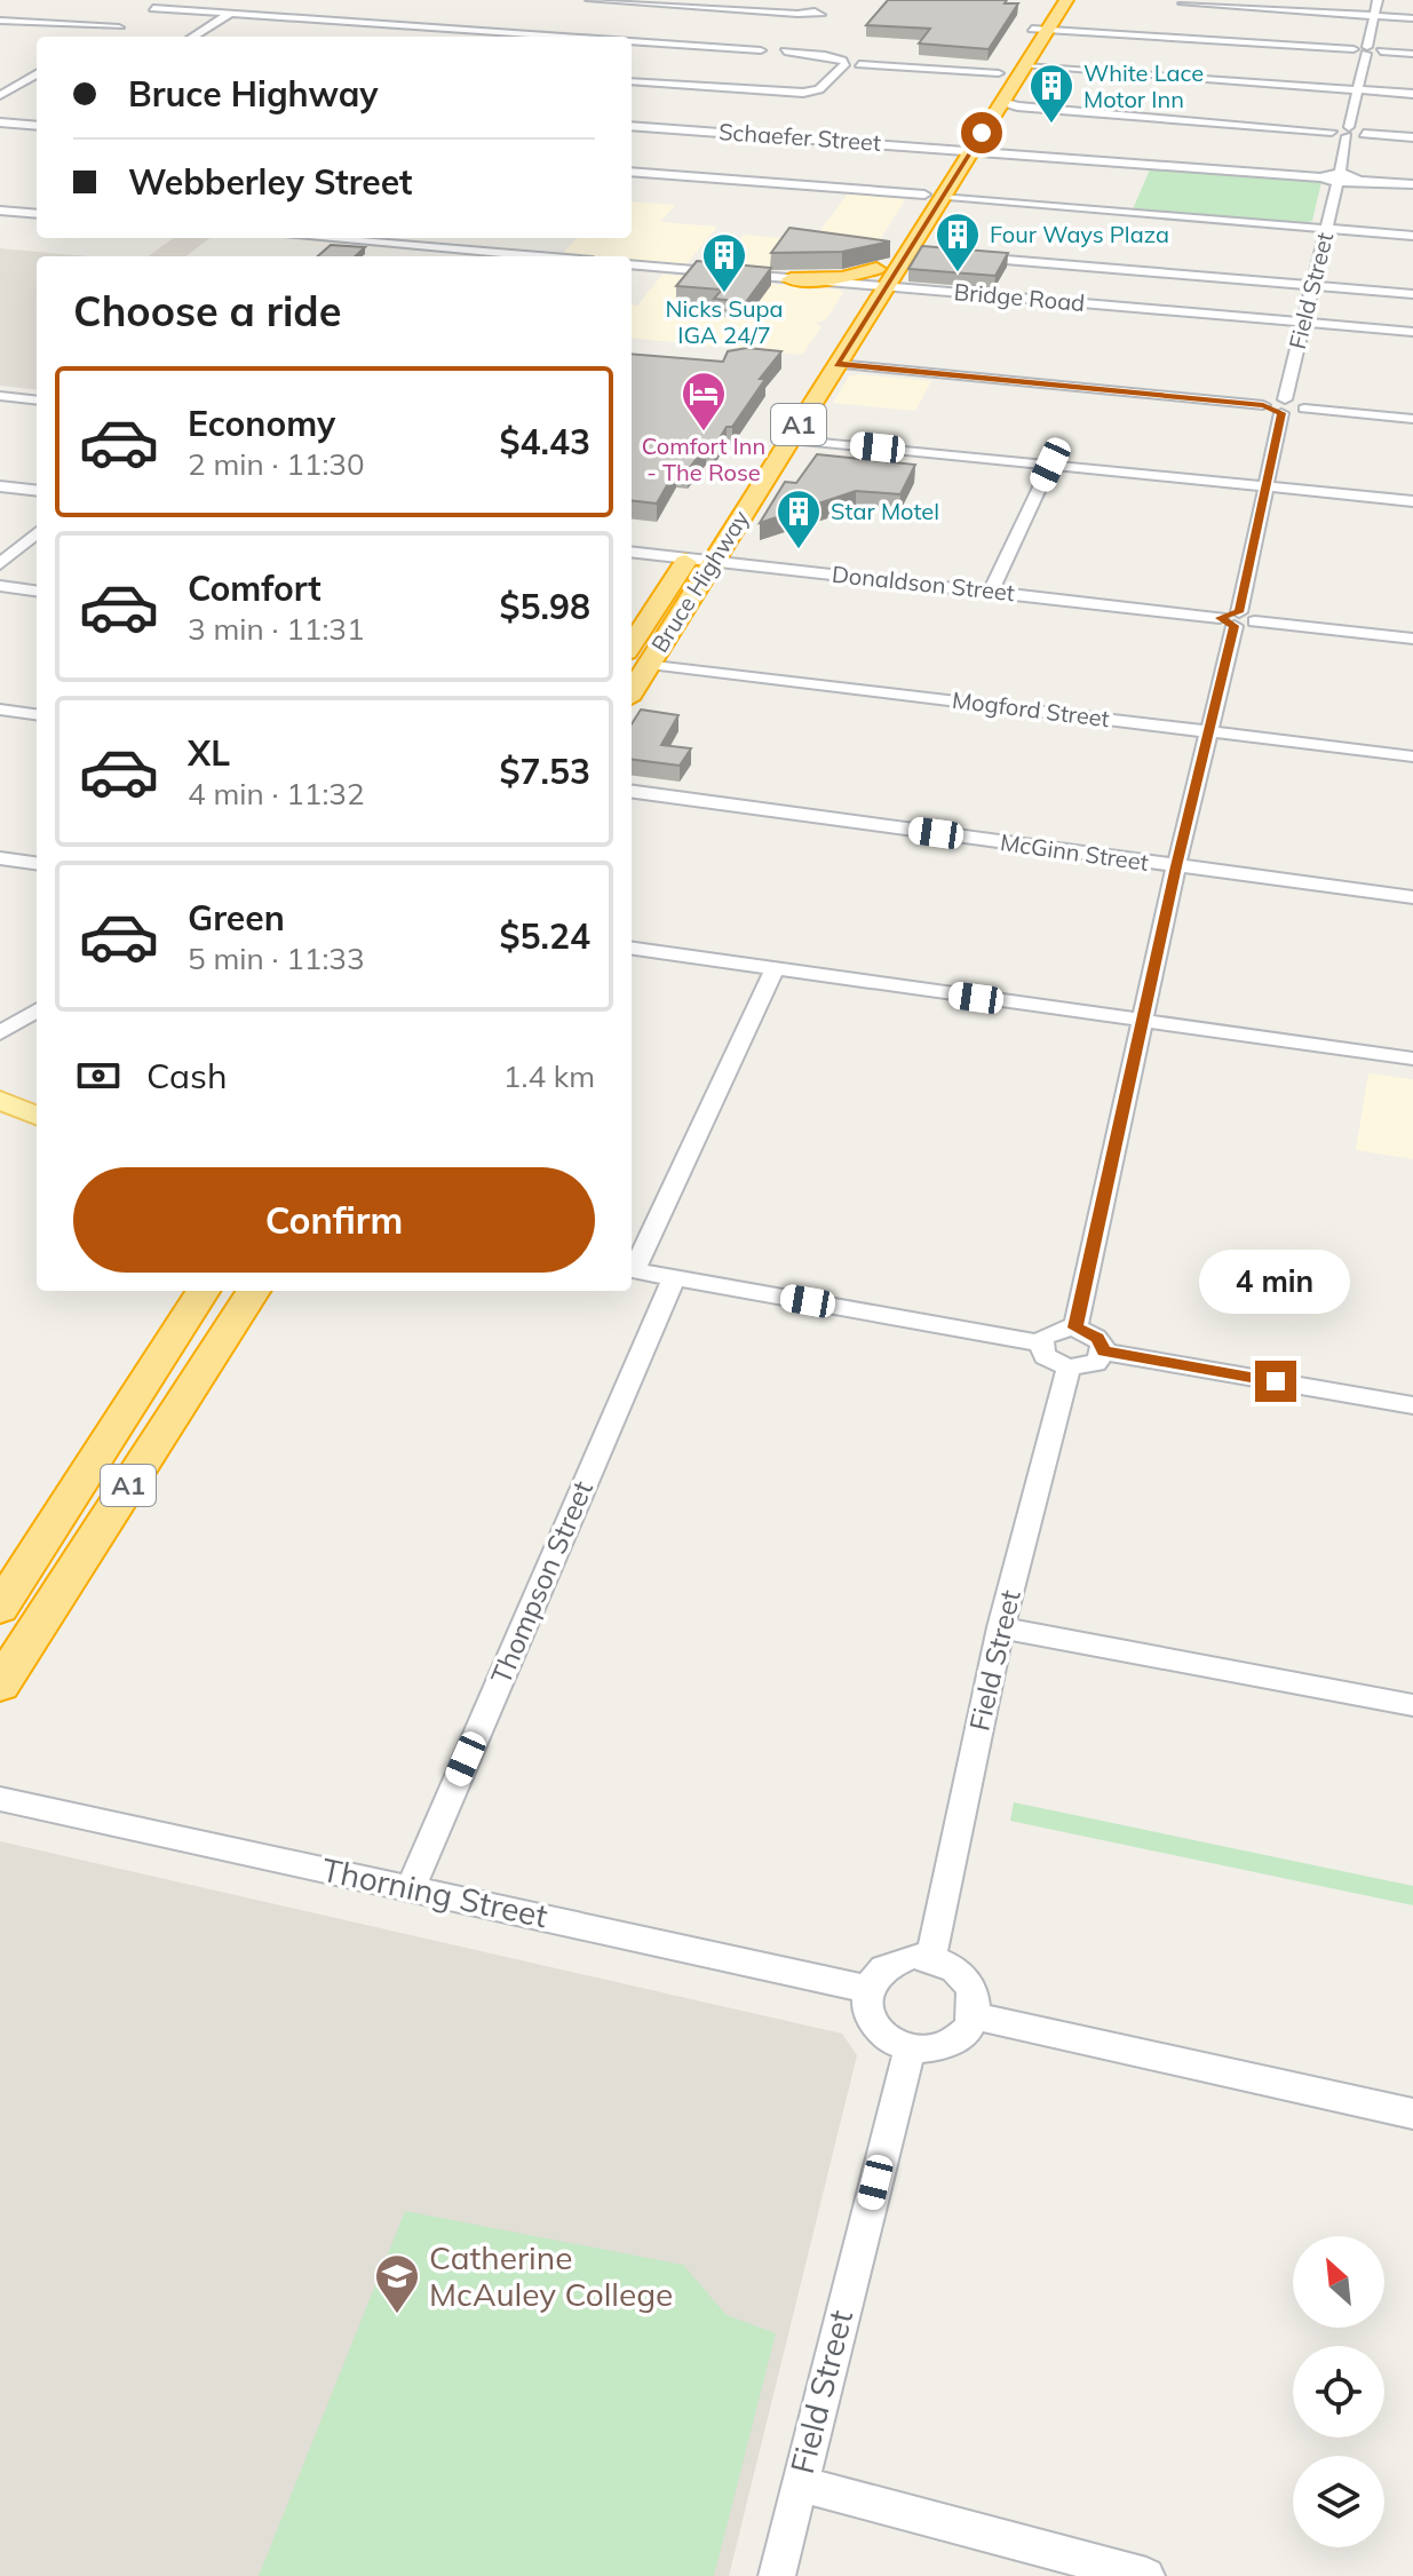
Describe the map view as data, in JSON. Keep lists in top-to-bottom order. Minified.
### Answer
{"streets":{"highway":["A1","Bruce Highway"],"street":["Schaefer Street","Field Street","Bridge Road","Donaldson Street","Mogford Street","McGinn Street","Thompson Street","Thorning Street"]},"crossings":[["Schaefer Street","Field Street"],["Schaefer Street","Bruce Highway"],["Field Street","Bridge Road"],["Field Street","Donaldson Street"],["Field Street","Mogford Street"],["Field Street","McGinn Street"],["Field Street","Thorning Street"],["Bridge Road","Bruce Highway"],["Bruce Highway","Donaldson Street"],["Bruce Highway","Mogford Street"],["Thompson Street","Thorning Street"]],"places":{"building":["White Lace Motor Inn","Four Ways Plaza","Nicks Supa IGA 24/7","Star Motel"],"hotel":["Comfort Inn - The Rose"],"school or university":["Catherine McAuley College"]},"north":"top left","page":{"banner":["Bruce Highway","Webberley Street"],"heading":"Choose a ride","list":[{"name":"Economy","note":"2 min · 11:30","value":"$4.43"},{"name":"Comfort","note":"3 min · 11:31","value":"$5.98"},{"name":"XL","note":"4 min · 11:32","value":"$7.53"},{"name":"Green","note":"5 min · 11:33","value":"$5.24"}],"pay":["Cash","1.4 km"],"buttons":"Confirm","bubble":"4 min"}}
